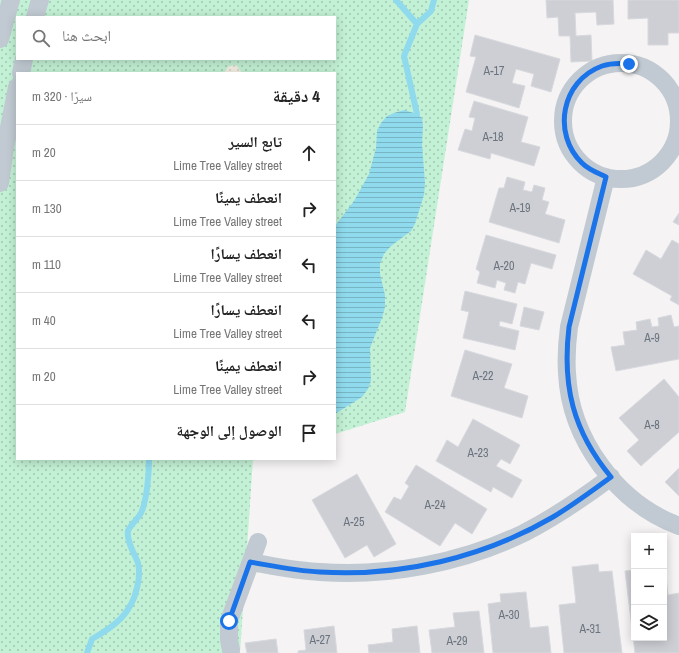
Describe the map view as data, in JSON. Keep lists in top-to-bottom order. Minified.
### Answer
{"house_numbers":["A-17","A-18","A-19","A-20","A-9","A-22","A-8","A-23","A-24","A-25","A-30","A-31","A-27","A-29"],"page":{"search":"ابحث هنا","heading":["4 دقيقة","سيرًا · 320 m"],"list":[["تابع السير","Lime Tree Valley street","20 m"],["انعطف يمينًا","Lime Tree Valley street","130 m"],["انعطف يسارًا","Lime Tree Valley street","110 m"],["انعطف يسارًا","Lime Tree Valley street","40 m"],["انعطف يمينًا","Lime Tree Valley street","20 m"],"الوصول إلى الوجهة"],"map_buttons":["+","−"]}}
